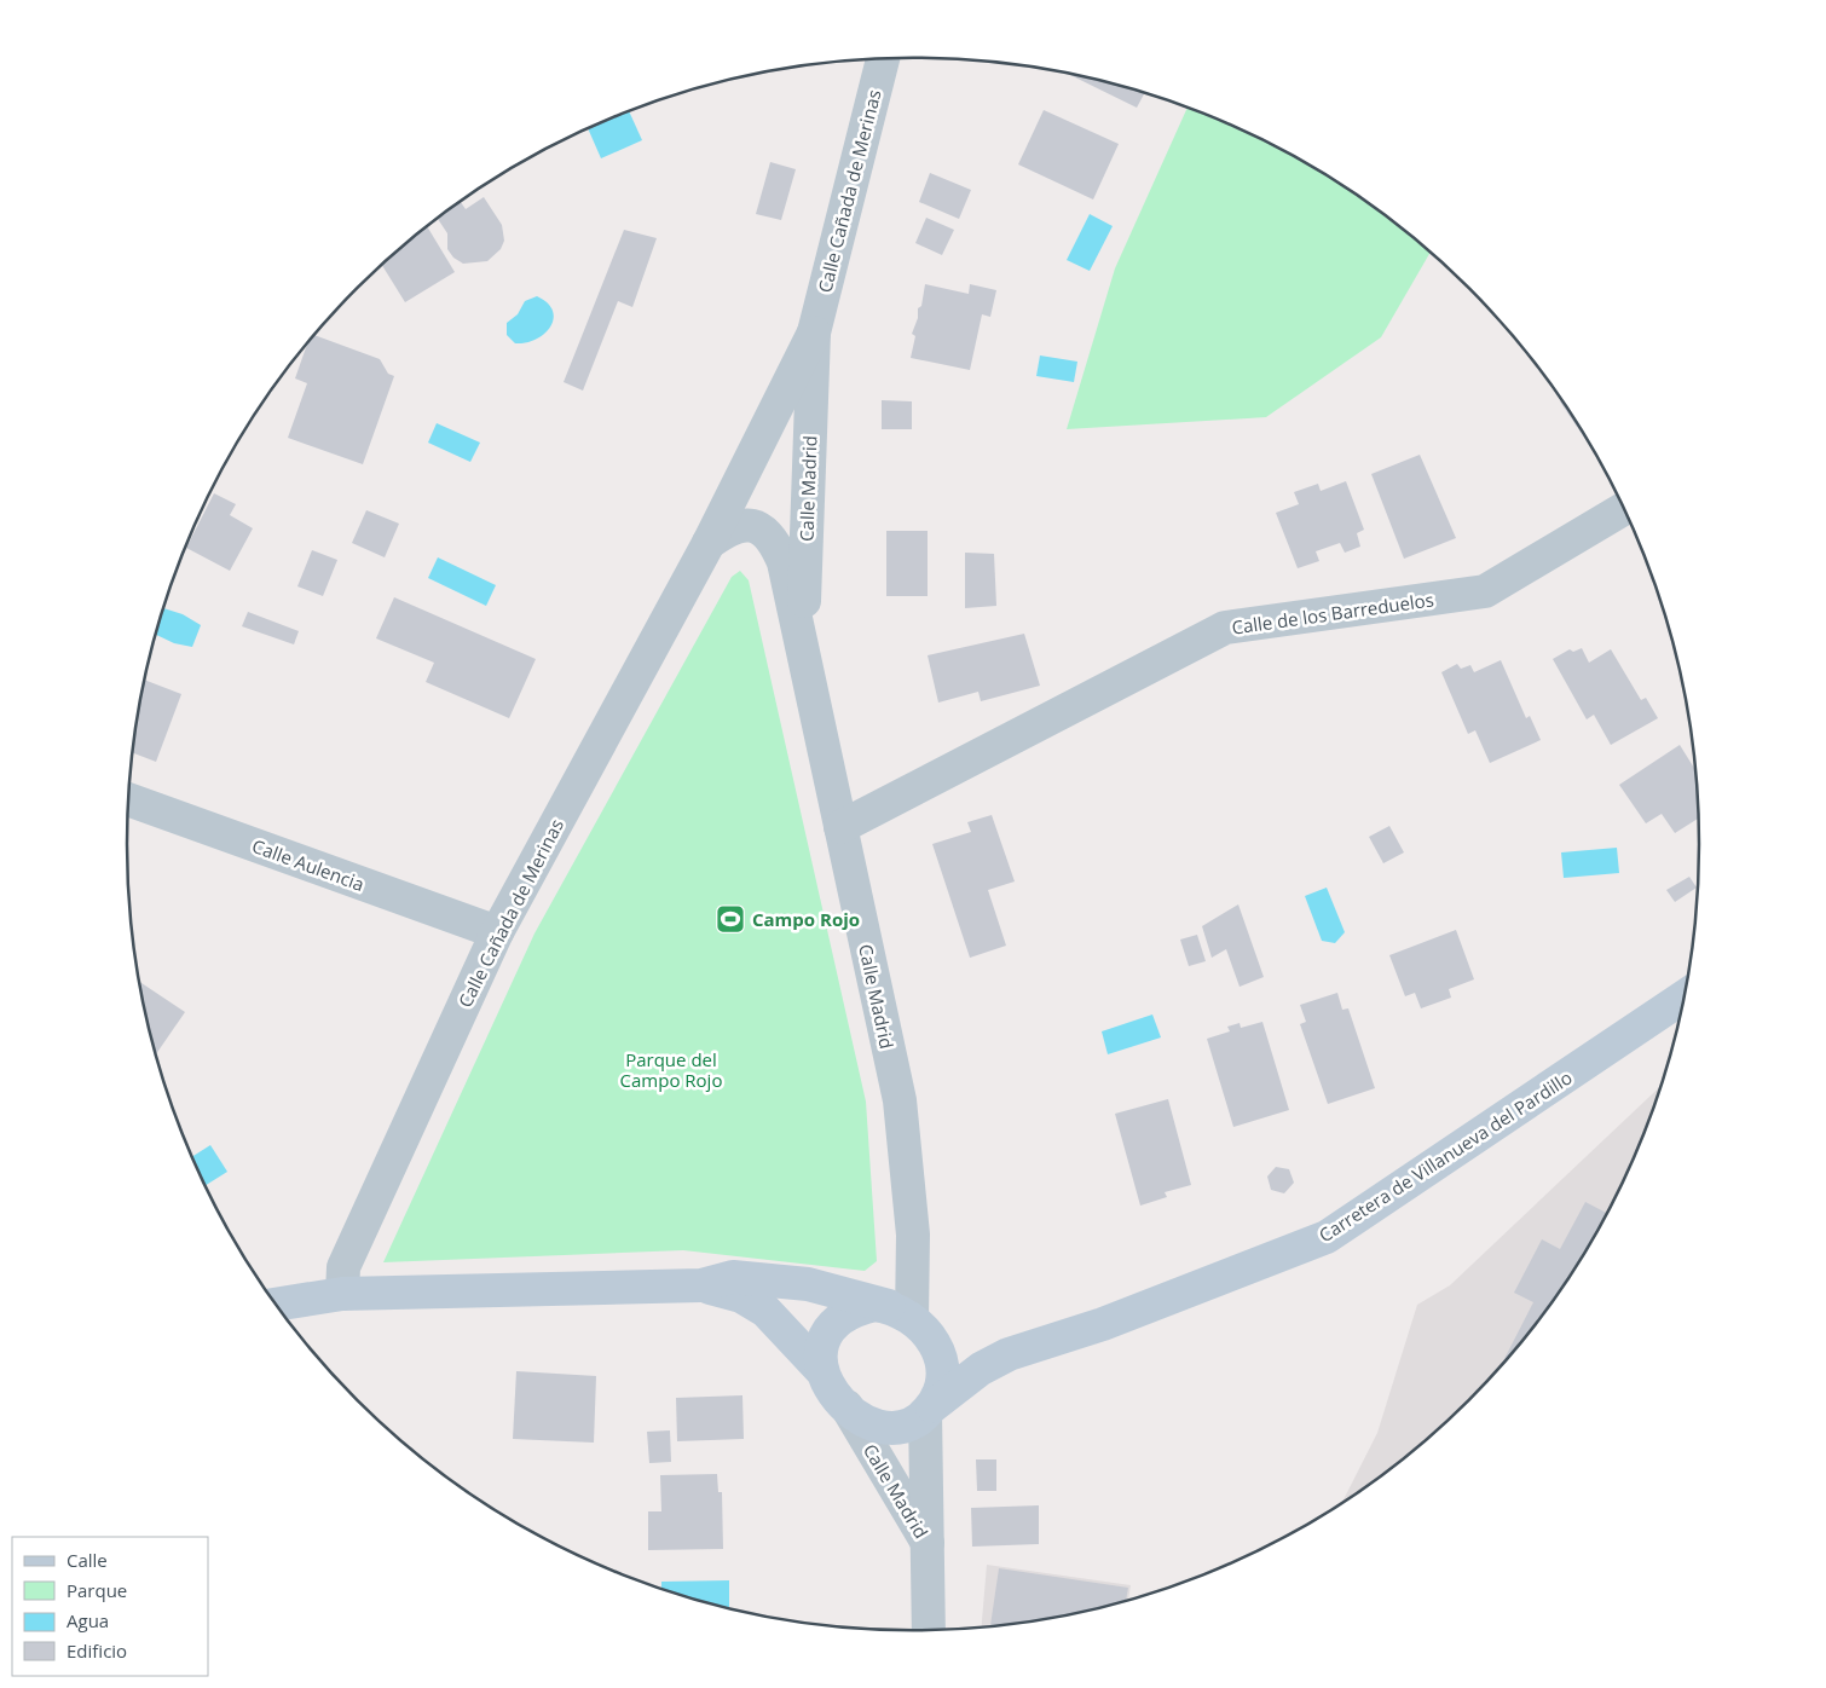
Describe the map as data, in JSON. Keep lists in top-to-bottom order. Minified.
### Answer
{"streets":{"street":["Calle Cañada de Merinas","Calle Madrid","Calle de los Barreduelos","Calle Aulencia","Carretera de Villanueva del Pardillo"]},"crossings":[["Calle Cañada de Merinas","Calle Madrid"],["Calle Cañada de Merinas","Calle Aulencia"],["Calle Madrid","Calle de los Barreduelos"],["Calle Madrid","Carretera de Villanueva del Pardillo"]],"parks":["Parque del Campo Rojo"],"places":{"sports":["Campo Rojo"]},"legend":["Calle","Parque","Agua","Edificio"]}
